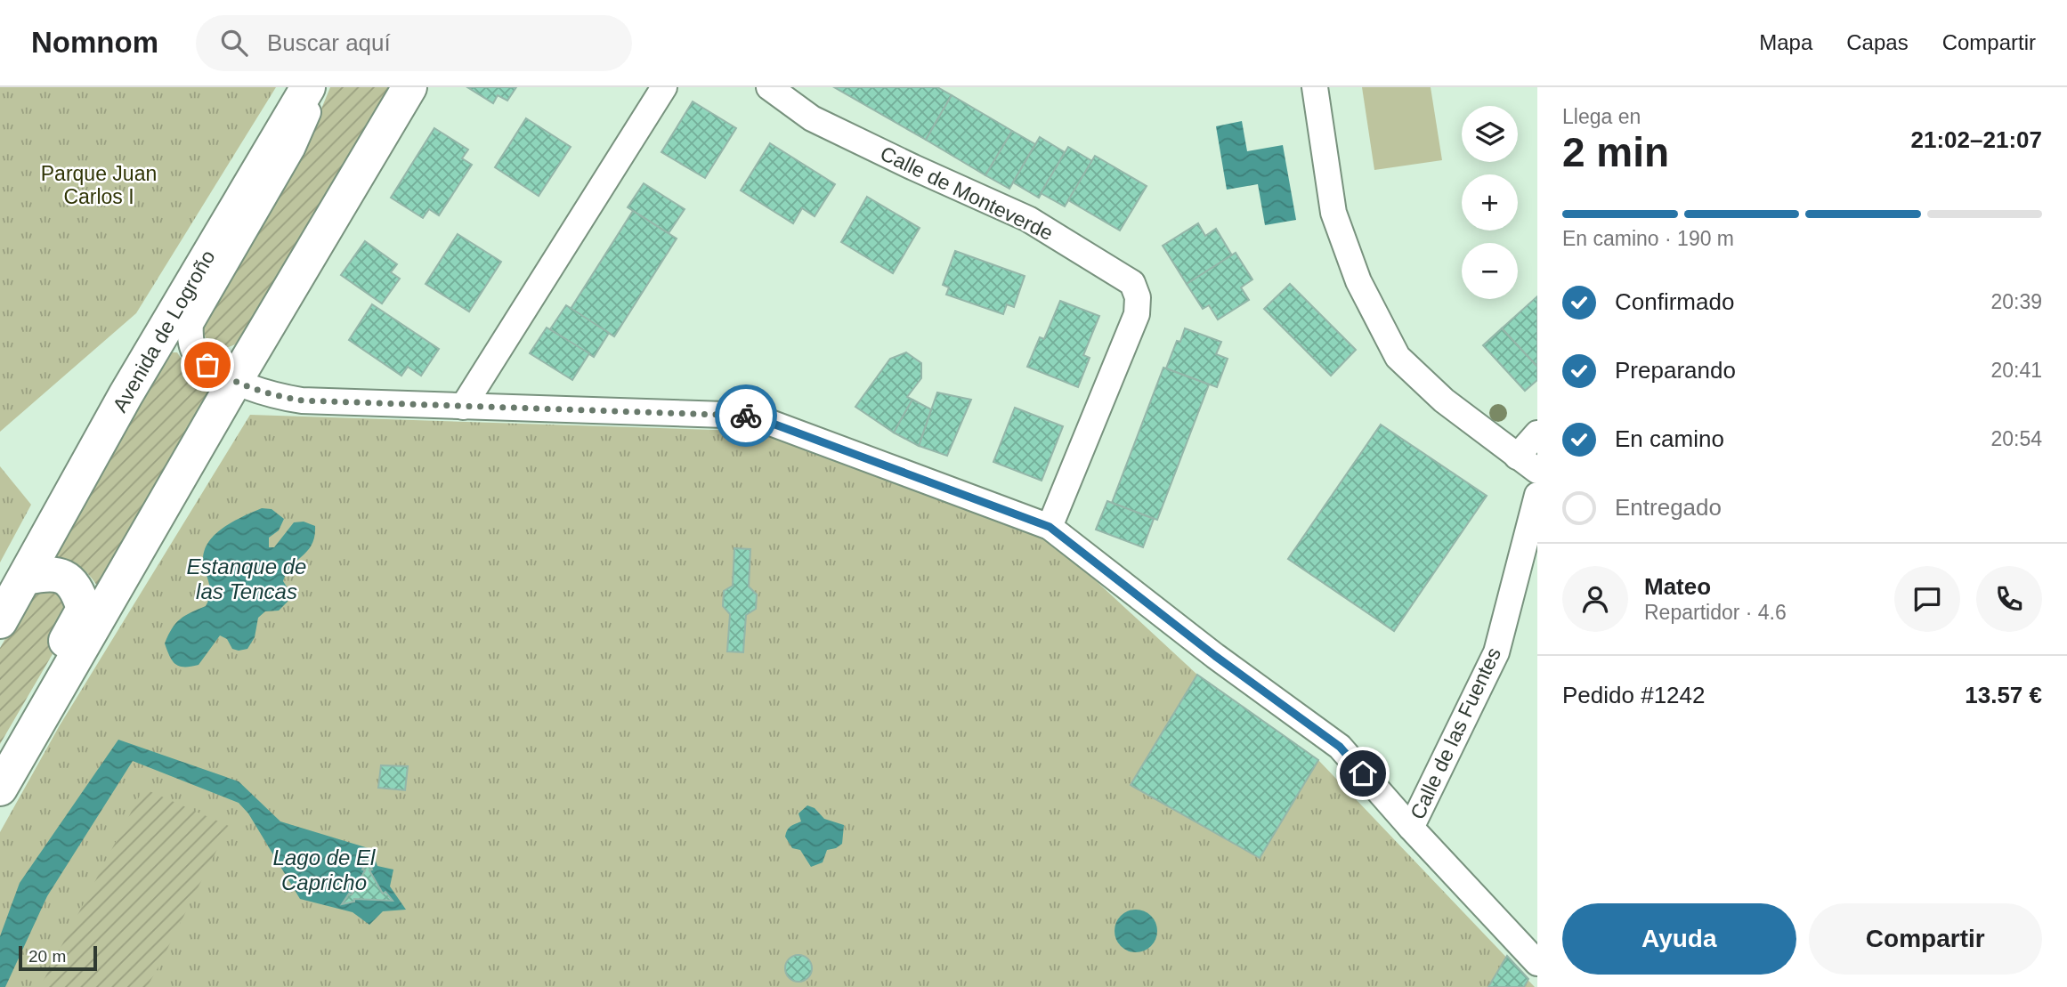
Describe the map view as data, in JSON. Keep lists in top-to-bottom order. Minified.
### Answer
{"streets":{"main road":["Avenida de Logroño"],"street":["Calle de Monteverde","Calle de las Fuentes"]},"crossings":[["Calle de Monteverde","Avenida de Logroño"],["Avenida de Logroño","Calle de las Fuentes"]],"water":["Estanque de las Tencas","Lago de El Capricho"],"parks":["Parque Juan Carlos I"],"scale_bar":"20 m","page":{"header":"Nomnom","search":"Buscar aquí","nav":["Mapa","Capas","Compartir"],"heading":["2 min","Llega en","21:02–21:07"],"panel":["Mateo","Repartidor · 4.6","Pedido #1242","13.57 €"],"map_buttons":["+","−"],"bar":"En camino · 190 m","list":[["Confirmado","20:39"],["Preparando","20:41"],["En camino","20:54"],"Entregado"],"buttons":["Ayuda","Compartir"],"scale":"20 m"}}
